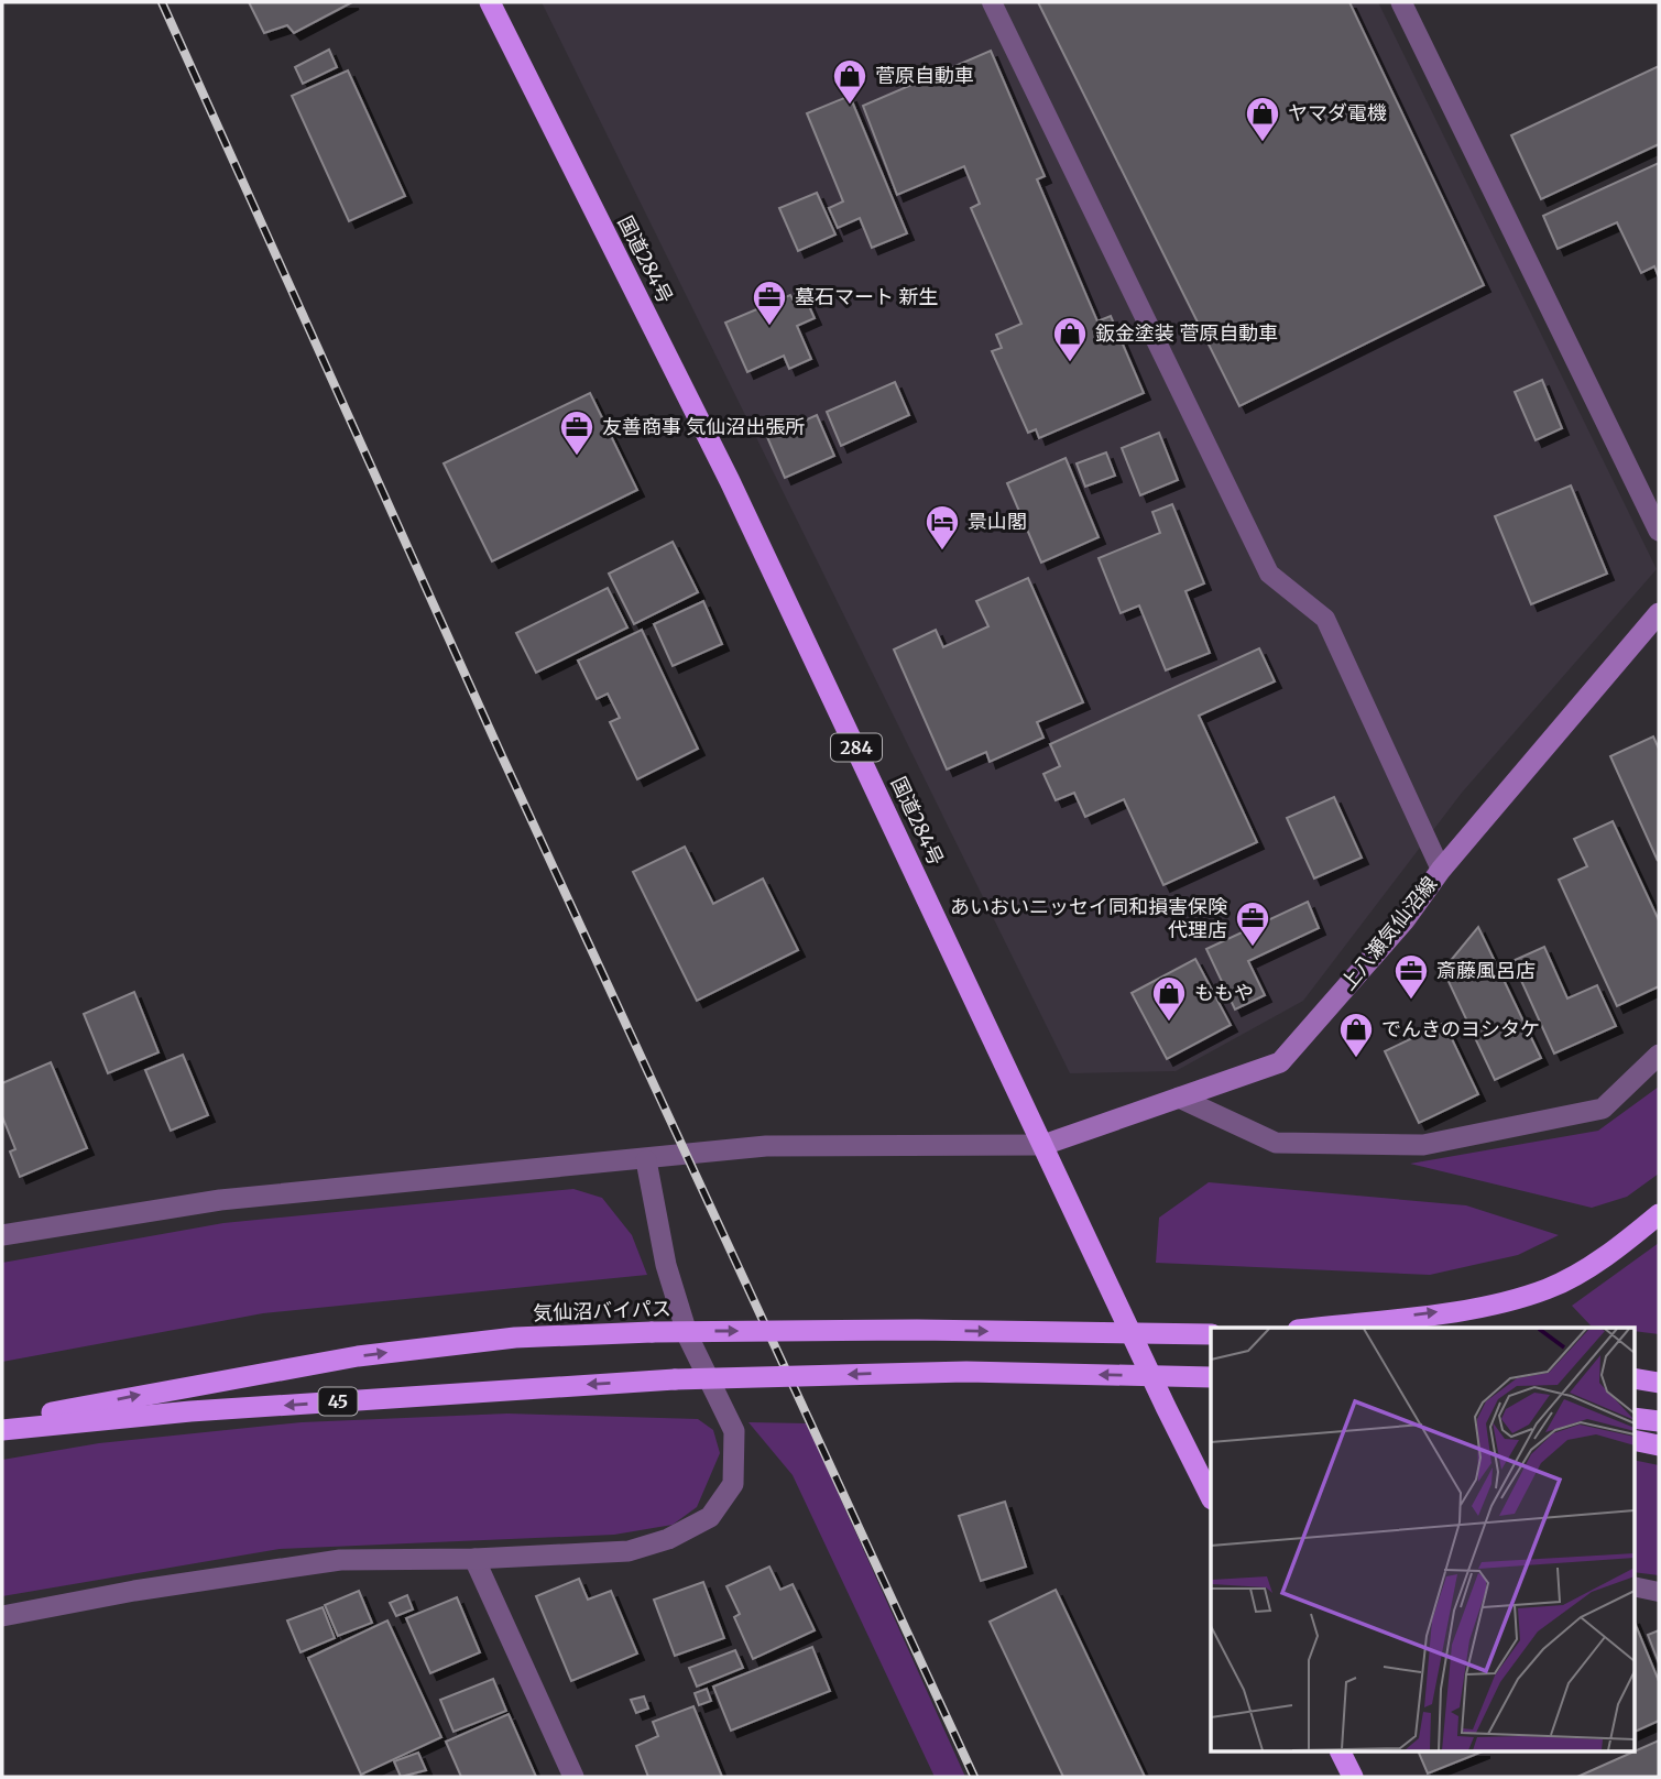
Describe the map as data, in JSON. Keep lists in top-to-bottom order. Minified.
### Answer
{"streets":{"highway":["国道284号","284","気仙沼バイパス","45"],"main road":["上八瀬気仙沼線"]},"crossings":[["国道284号","上八瀬気仙沼線"]],"places":{"shop":["菅原自動車","ヤマダ電機","鈑金塗装 菅原自動車","ももや","でんきのヨシタケ"],"office":["墓石マート 新生","友善商事 気仙沼出張所","あいおいニッセイ同和損害保険 代理店","斎藤風呂店"],"hotel":["景山閣"]}}
